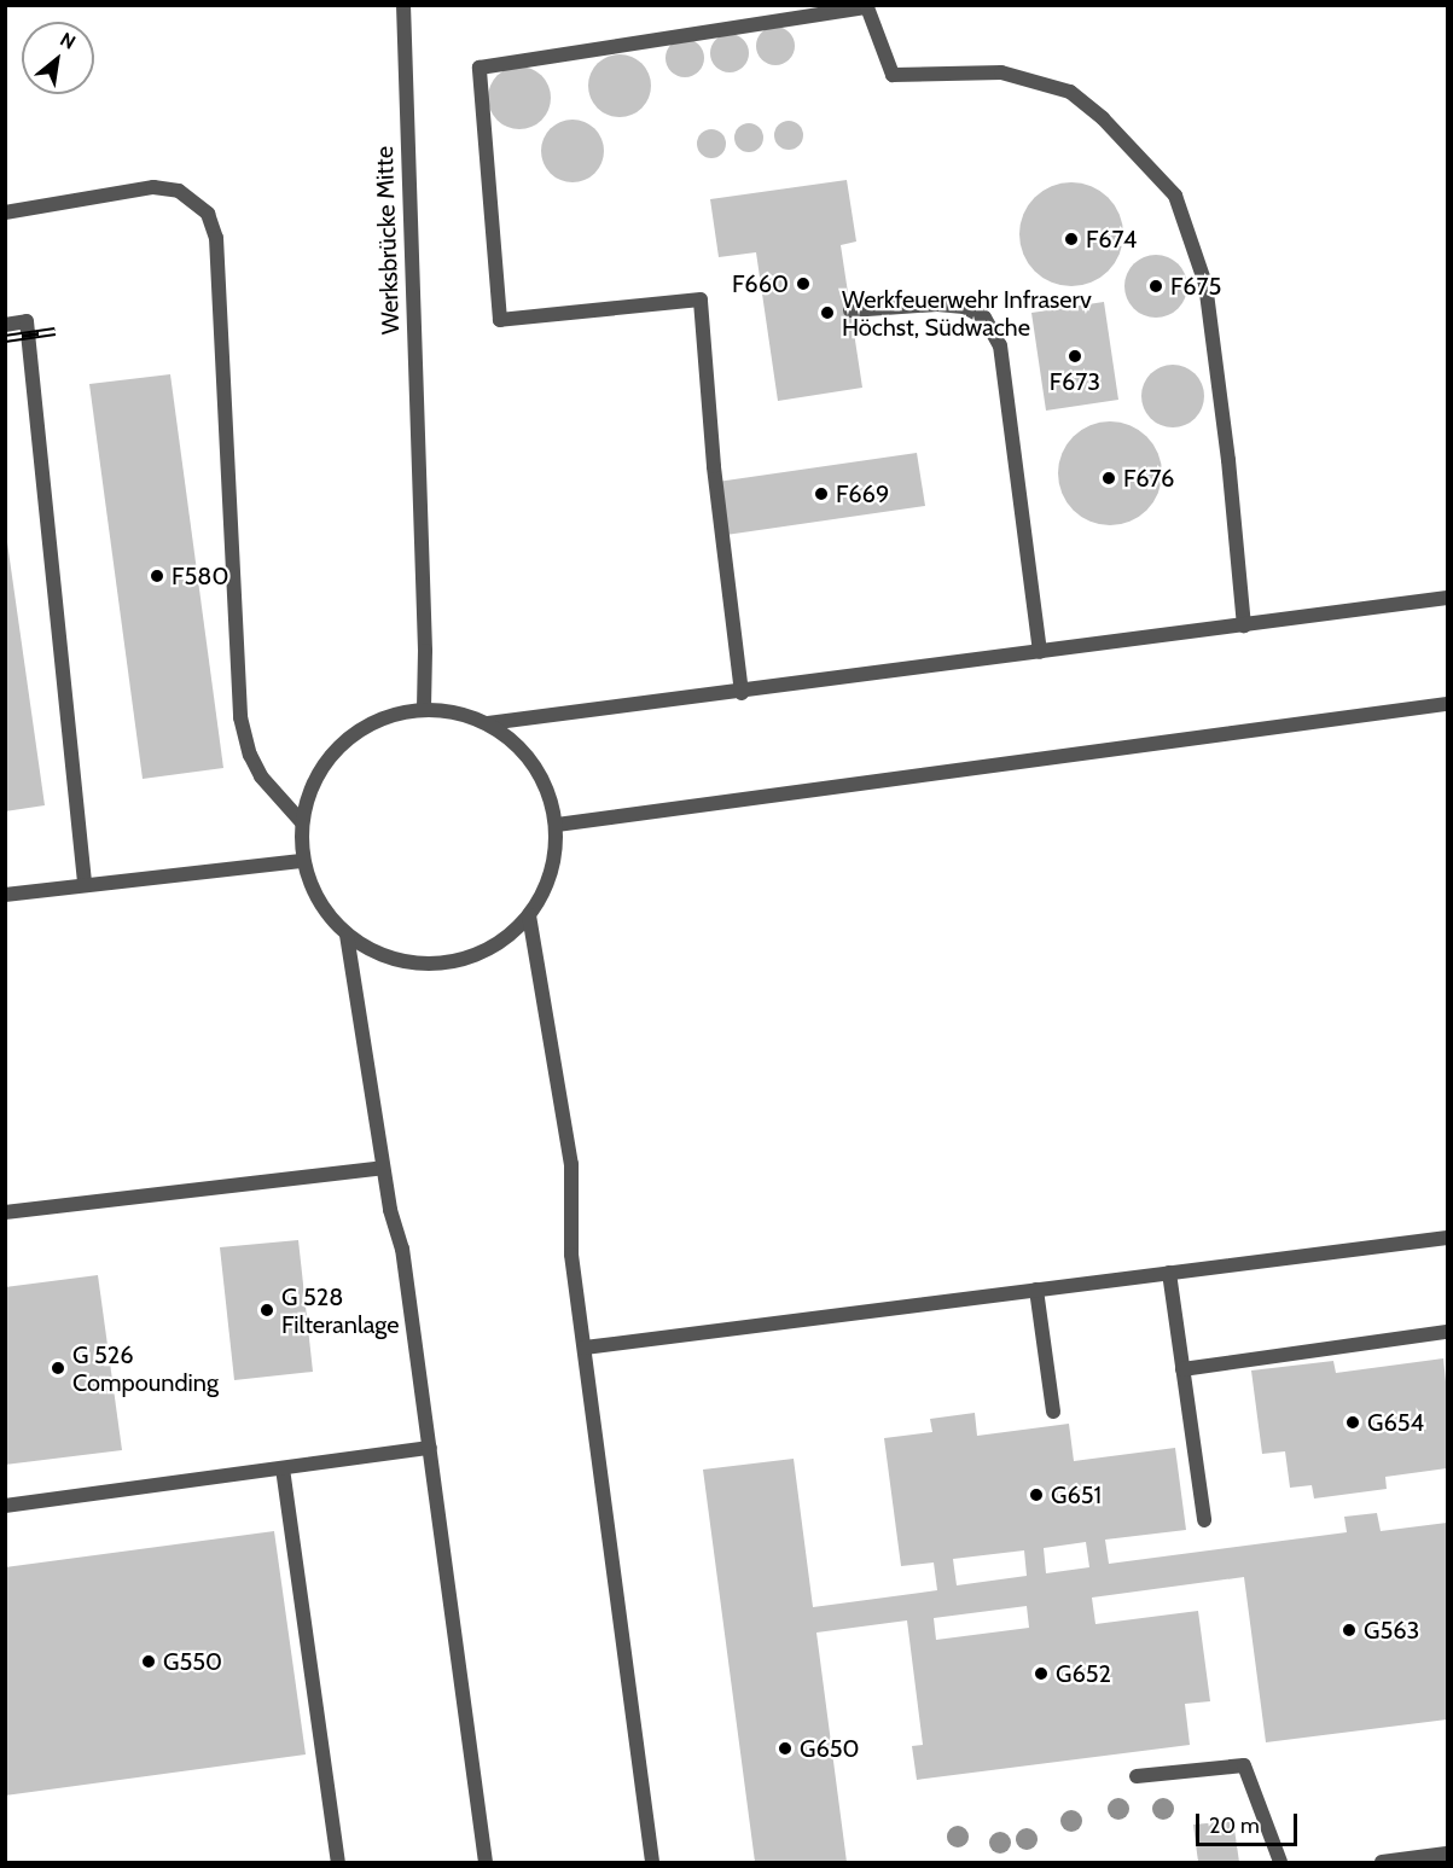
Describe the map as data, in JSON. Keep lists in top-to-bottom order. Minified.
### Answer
{"streets":{"street":["Werksbrücke Mitte"]},"places":["F674","F660","F675","Werkfeuerwehr Infraserv Höchst, Südwache","F673","F676","F669","F580","G 528 Filteranlage","G 526 Compounding","G654","G651","G563","G550","G652","G650"],"scale_bar":"20 m","north":"top right"}
